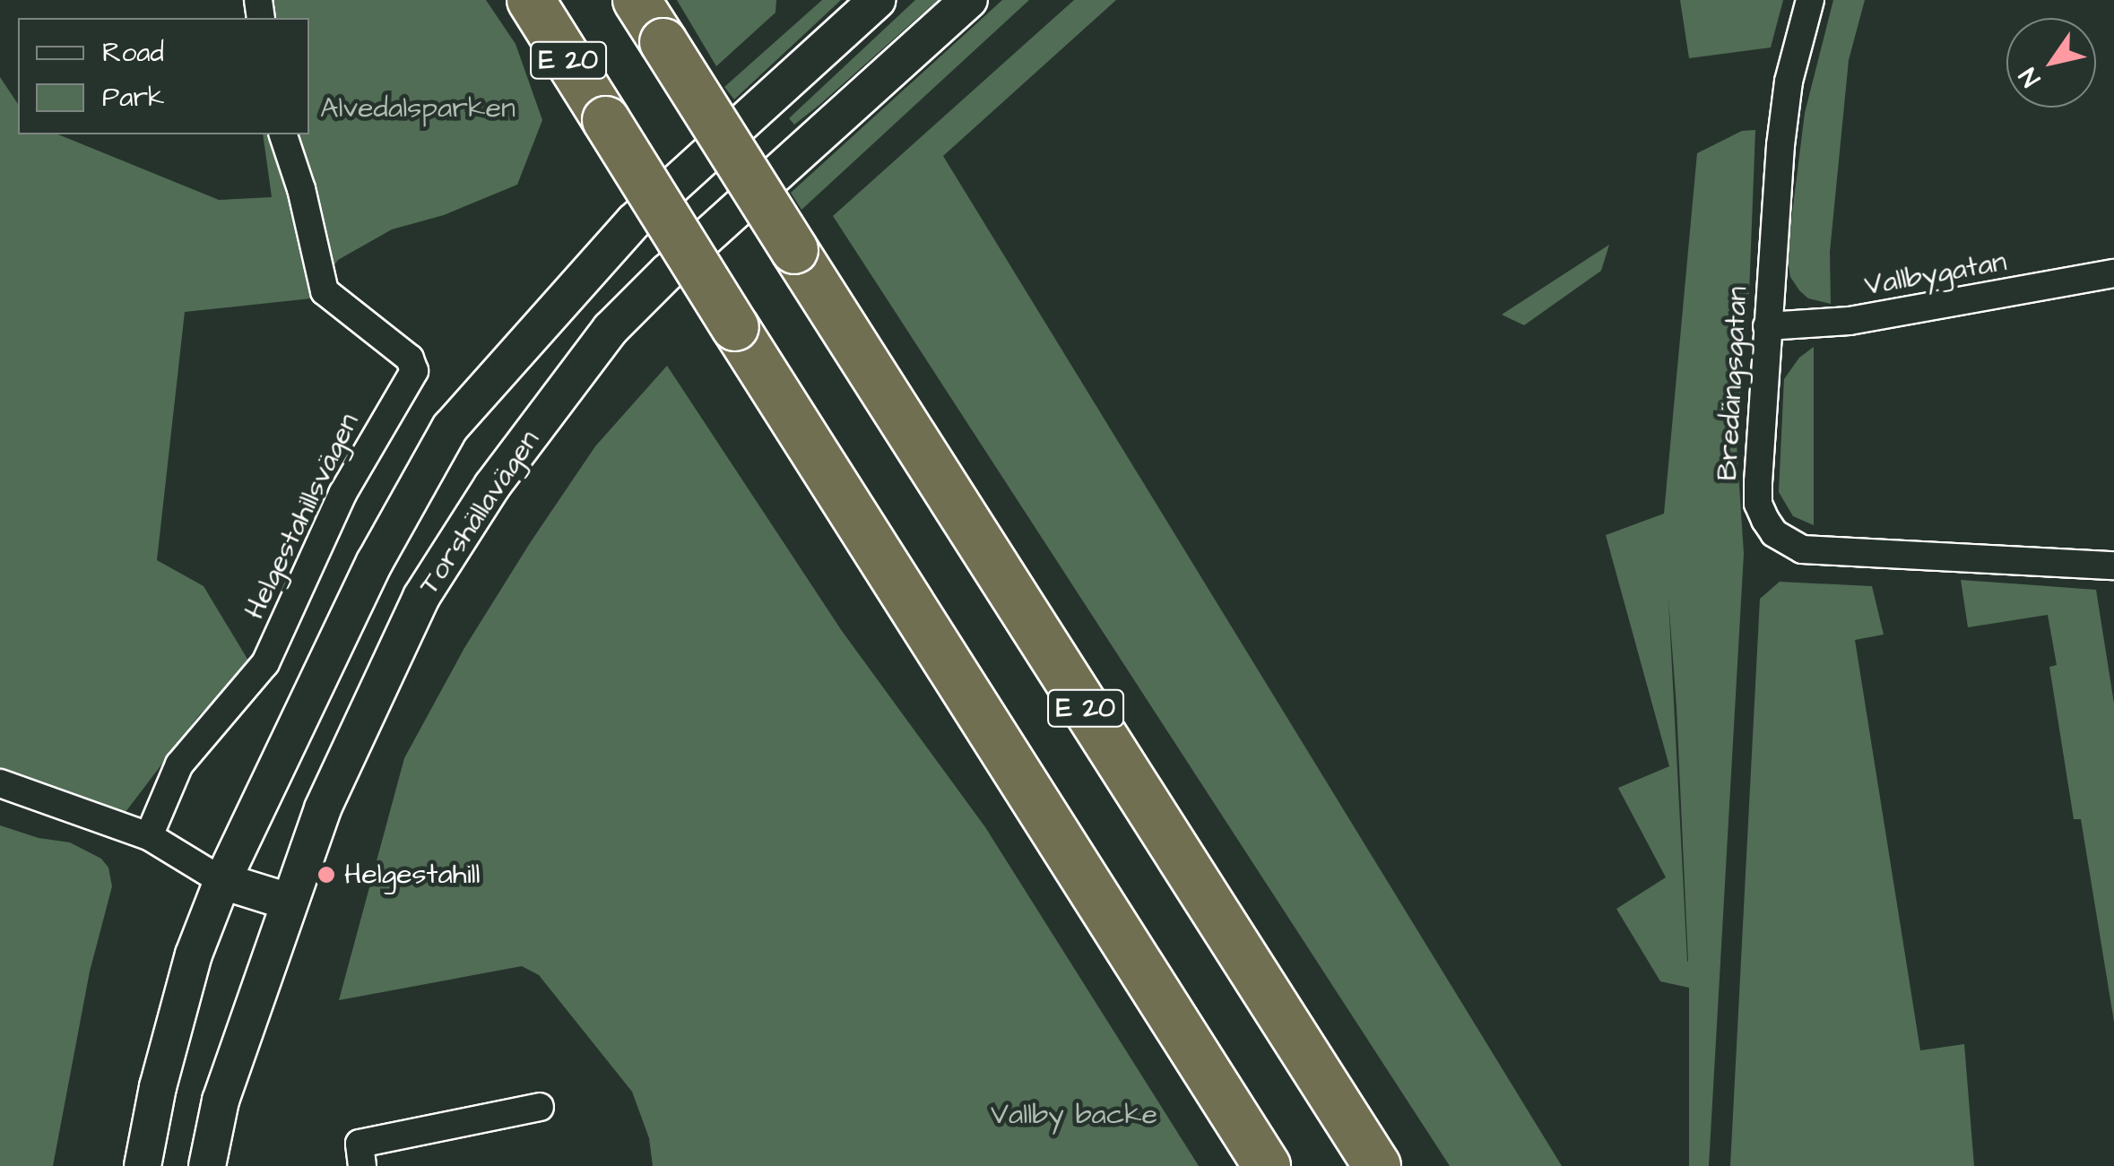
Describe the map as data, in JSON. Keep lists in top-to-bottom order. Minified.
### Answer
{"streets":{"highway":["E 20"],"main road":["Torshällavägen"],"street":["Vallbygatan","Bredängsgatan","Helgestahillsvägen"]},"crossings":[["Vallbygatan","Bredängsgatan"]],"parks":["Alvedalsparken","Vallby backe"],"places":["Helgestahill"],"legend":["Road","Park"],"north":"bottom left"}
